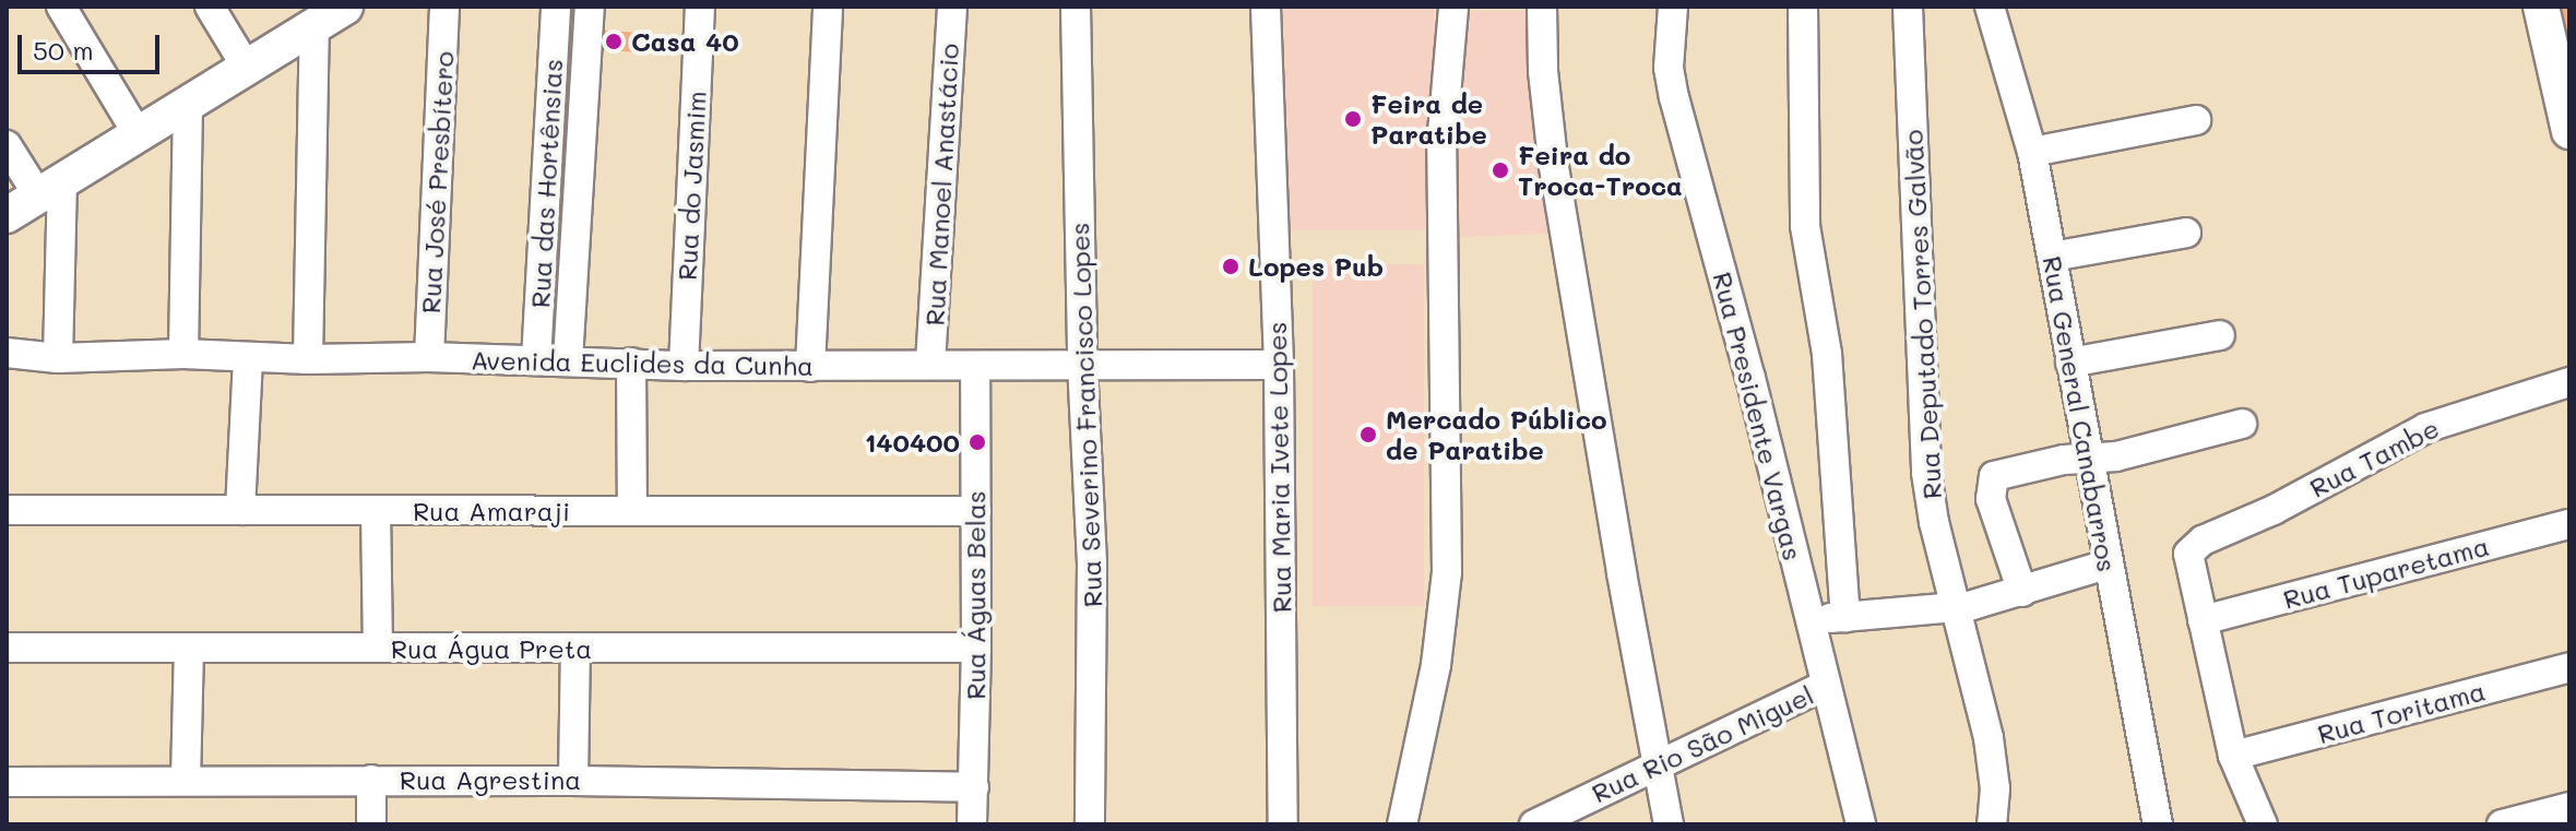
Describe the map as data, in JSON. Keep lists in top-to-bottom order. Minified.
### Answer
{"streets":{"street":["Rua José Presbítero","Rua das Hortênsias","Rua Manoel Anastácio","Rua do Jasmim","Rua Deputado Torres Galvão","Avenida Euclides da Cunha","Rua General Canabarros","Rua Severino Francisco Lopes","Rua Presidente Vargas","Rua Tambe","Rua Maria Ivete Lopes","Rua Amaraji","Rua Tuparetama","Rua Águas Belas","Rua Água Preta","Rua Toritama","Rua Rio São Miguel","Rua Agrestina"]},"crossings":[["Rua José Presbítero","Avenida Euclides da Cunha"],["Rua das Hortênsias","Avenida Euclides da Cunha"],["Rua Manoel Anastácio","Avenida Euclides da Cunha"],["Rua do Jasmim","Avenida Euclides da Cunha"],["Avenida Euclides da Cunha","Rua Severino Francisco Lopes"],["Avenida Euclides da Cunha","Rua Maria Ivete Lopes"],["Avenida Euclides da Cunha","Rua Águas Belas"],["Rua Presidente Vargas","Rua Rio São Miguel"],["Rua Tambe","Rua Tuparetama"],["Rua Amaraji","Rua Águas Belas"],["Rua Águas Belas","Rua Água Preta"],["Rua Águas Belas","Rua Agrestina"]],"places":["Casa 40","Feira de Paratibe","Feira do Troca-Troca","Lopes Pub","Mercado Público de Paratibe","140400"],"scale_bar":"50 m"}
